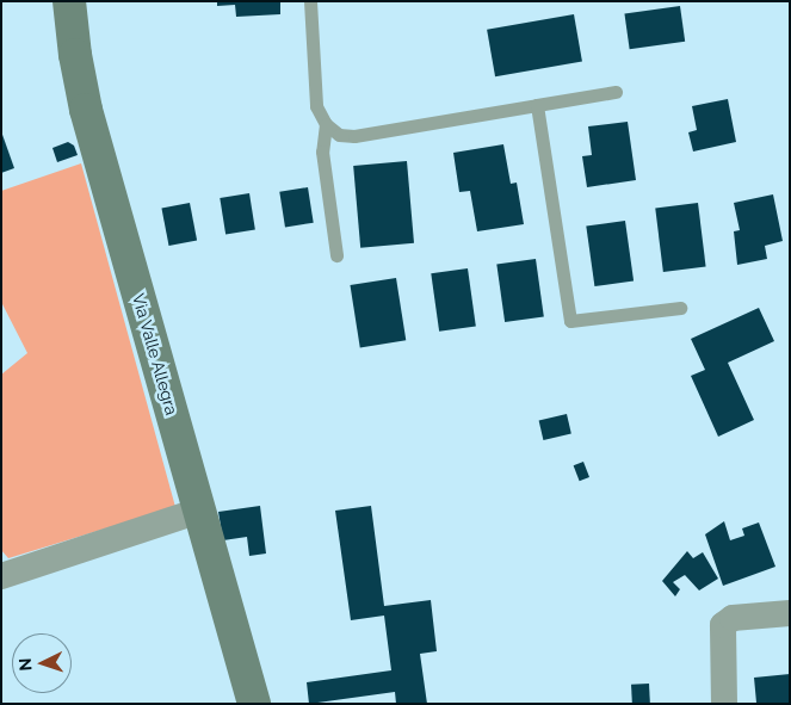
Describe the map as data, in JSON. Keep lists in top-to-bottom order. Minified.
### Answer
{"streets":{"main road":["Via Valle Allegra"]},"north":"left"}
